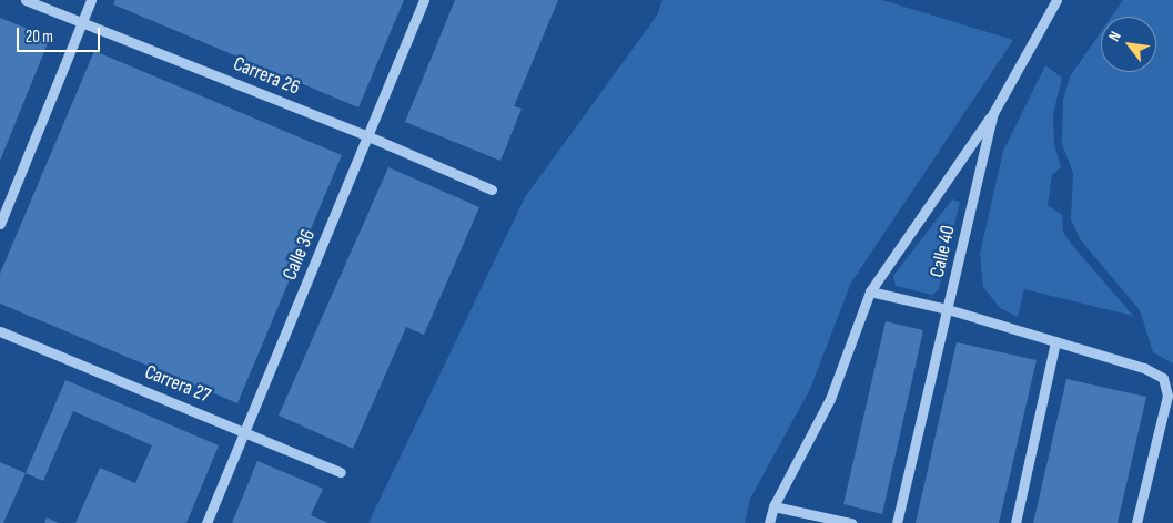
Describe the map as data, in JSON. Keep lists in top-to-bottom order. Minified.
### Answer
{"streets":{"street":["Carrera 26","Calle 40","Calle 36","Carrera 27"]},"crossings":[["Carrera 26","Calle 36"],["Calle 36","Carrera 27"]],"scale_bar":"20 m","north":"top left"}
